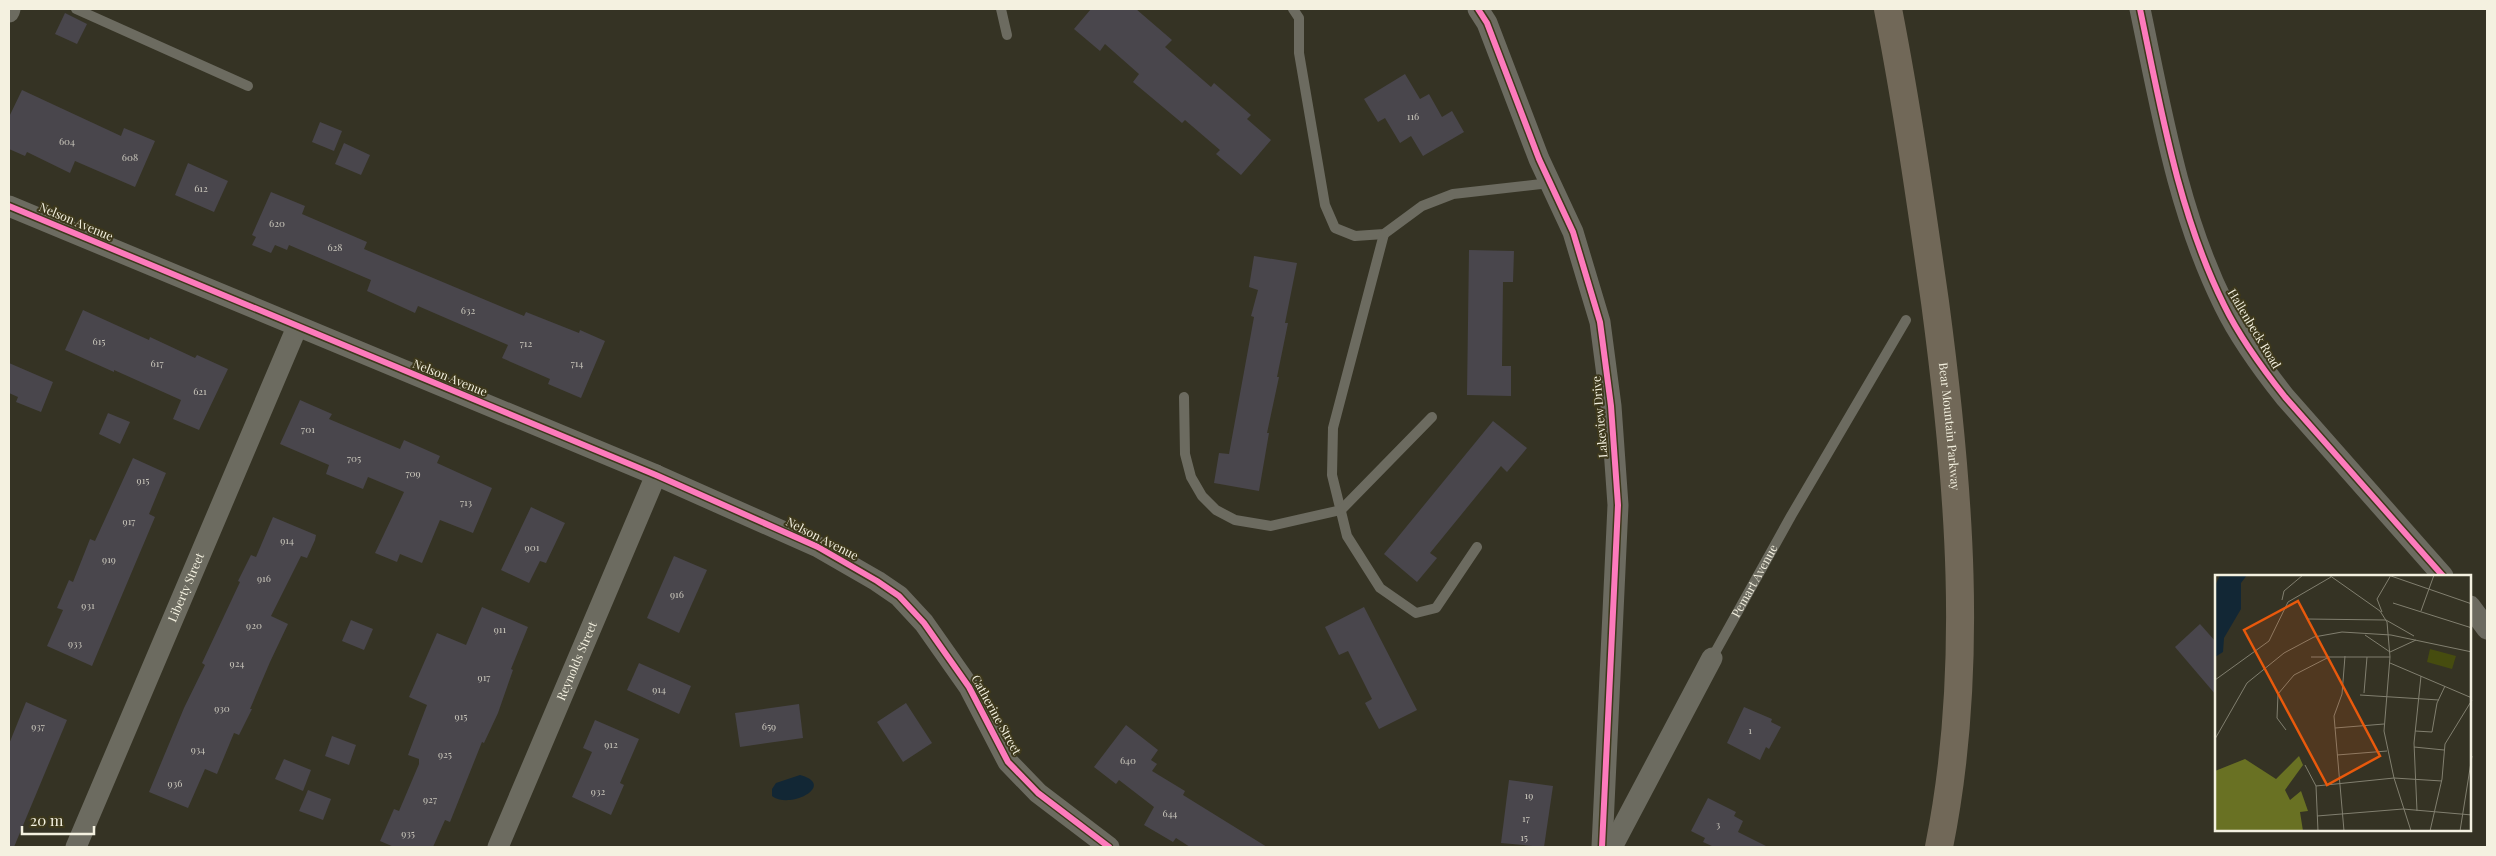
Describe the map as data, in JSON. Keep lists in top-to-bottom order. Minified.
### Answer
{"streets":{"highway":["Bear Mountain Parkway"],"street":["Nelson Avenue","Hallenbeck Road","Lakeview Drive","Pemart Avenue","Liberty Street","Reynolds Street","Catherine Street"]},"crossings":[["Nelson Avenue","Liberty Street"],["Nelson Avenue","Reynolds Street"],["Nelson Avenue","Catherine Street"]],"house_numbers":["116","604","608","612","620","628","632","615","712","617","714","621","701","705","709","915","713","917","914","901","919","916","916","931","920","911","933","924","917","914","930","915","937","659","1","912","934","925","640","936","932","19","927","644","17","3","935","15"],"scale_bar":"20 m"}
